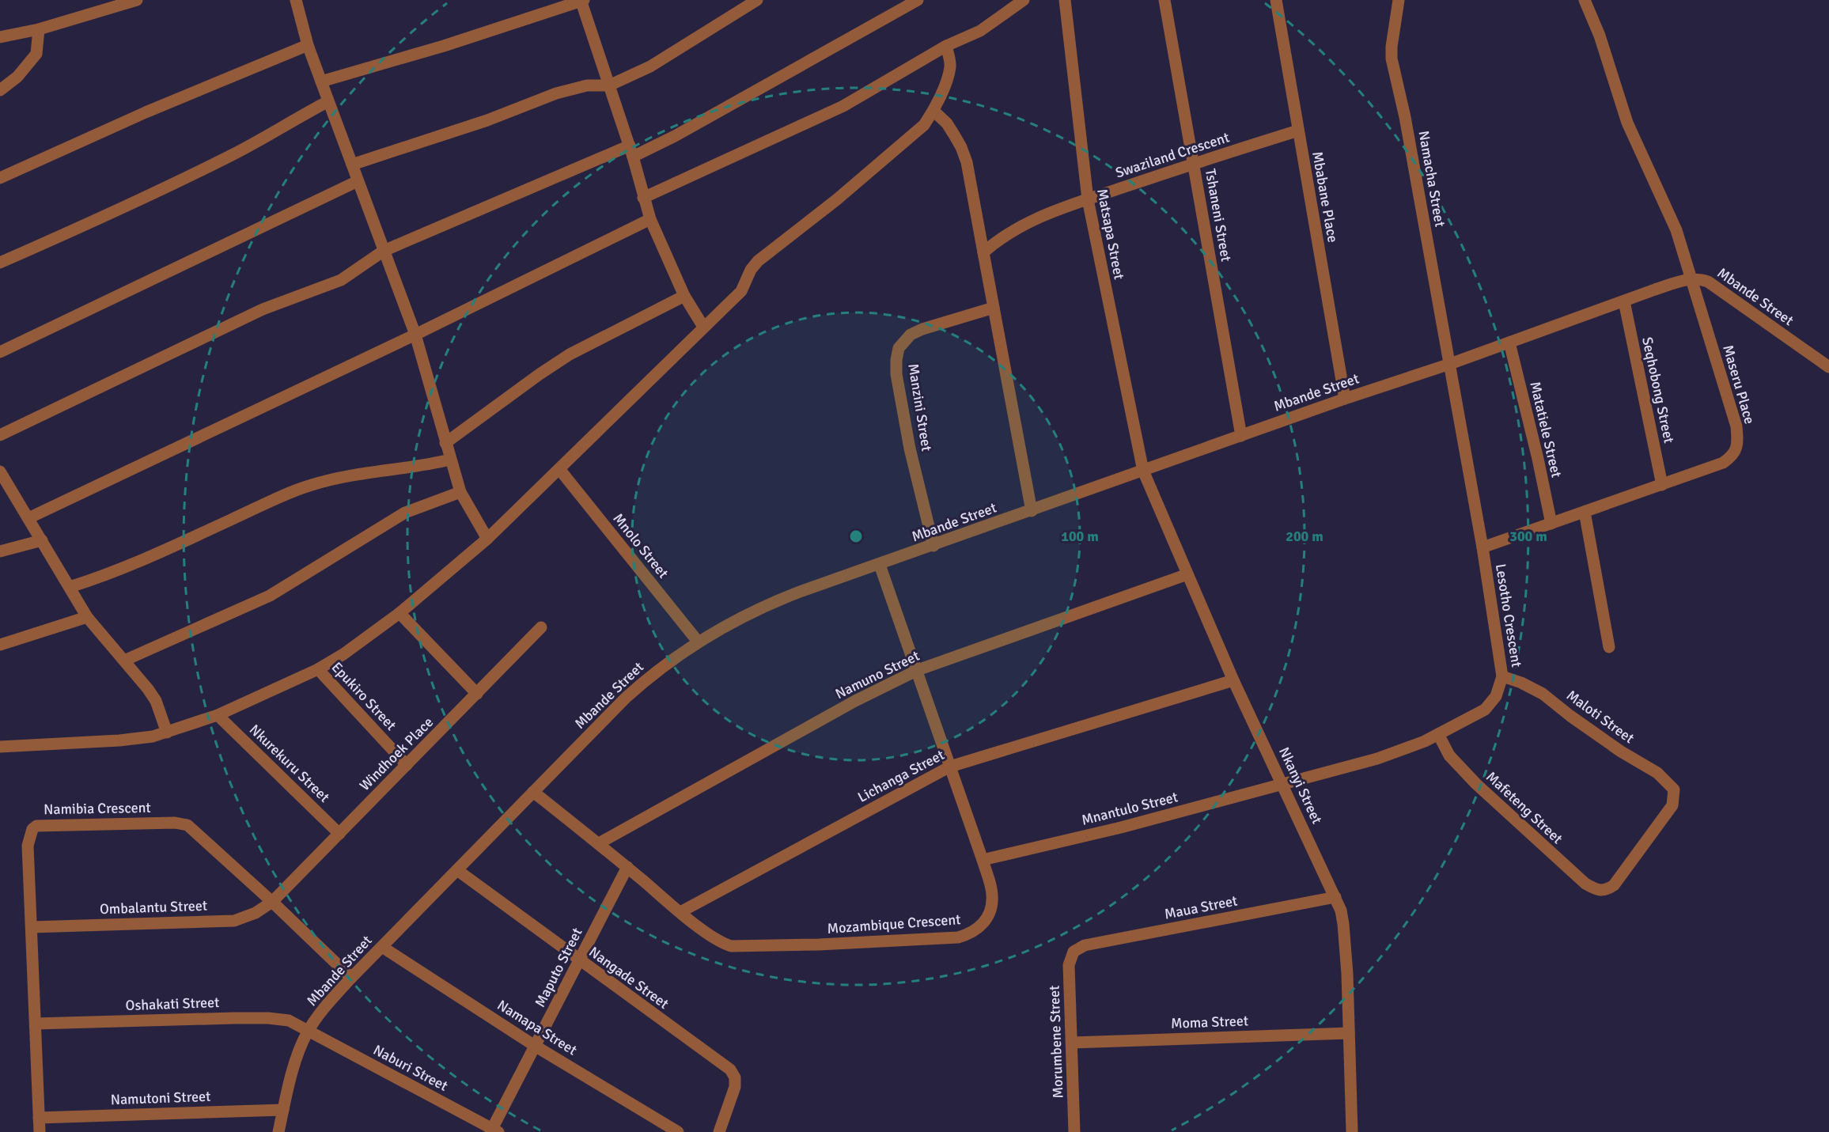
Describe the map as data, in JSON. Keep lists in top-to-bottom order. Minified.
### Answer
{"streets":{"street":["Swaziland Crescent","Namacha Street","Mbabane Place","Tshaneni Street","Matsapa Street","Mbande Street","Maseru Place","Seqhobong Street","Manzini Street","Matatiele Street","Mnolo Street","Lesotho Crescent","Namuno Street","Epukiro Street","Maloti Street","Windhoek Place","Nkurekuru Street","Lichanga Street","Nkanyi Street","Mafeteng Street","Namibia Crescent","Mnantulo Street","Ombalantu Street","Maua Street","Mozambique Crescent","Maputo Street","Nangade Street","Oshakati Street","Moma Street","Namapa Street","Morumbene Street","Naburi Street","Namutoni Street"]},"crossings":[["Swaziland Crescent","Mbabane Place"],["Swaziland Crescent","Tshaneni Street"],["Swaziland Crescent","Matsapa Street"],["Namacha Street","Mbande Street"],["Namacha Street","Lesotho Crescent"],["Mbabane Place","Mbande Street"],["Tshaneni Street","Mbande Street"],["Matsapa Street","Mbande Street"],["Matsapa Street","Nkanyi Street"],["Mbande Street","Maseru Place"],["Mbande Street","Seqhobong Street"],["Mbande Street","Manzini Street"],["Mbande Street","Matatiele Street"],["Mbande Street","Mnolo Street"],["Mbande Street","Lesotho Crescent"],["Mbande Street","Nkanyi Street"],["Mbande Street","Namibia Crescent"],["Mbande Street","Mozambique Crescent"],["Mbande Street","Nangade Street"],["Mbande Street","Oshakati Street"],["Mbande Street","Namapa Street"],["Mbande Street","Naburi Street"],["Mbande Street","Namutoni Street"],["Maseru Place","Seqhobong Street"],["Maseru Place","Matatiele Street"],["Maseru Place","Lesotho Crescent"],["Lesotho Crescent","Maloti Street"],["Lesotho Crescent","Nkanyi Street"],["Lesotho Crescent","Mafeteng Street"],["Lesotho Crescent","Mnantulo Street"],["Namuno Street","Nkanyi Street"],["Namuno Street","Mozambique Crescent"],["Epukiro Street","Windhoek Place"],["Maloti Street","Mafeteng Street"],["Windhoek Place","Nkurekuru Street"],["Windhoek Place","Namibia Crescent"],["Windhoek Place","Ombalantu Street"],["Lichanga Street","Nkanyi Street"],["Lichanga Street","Mozambique Crescent"],["Nkanyi Street","Mnantulo Street"],["Nkanyi Street","Maua Street"],["Nkanyi Street","Moma Street"],["Namibia Crescent","Ombalantu Street"],["Namibia Crescent","Oshakati Street"],["Namibia Crescent","Namutoni Street"],["Mnantulo Street","Mozambique Crescent"],["Maua Street","Morumbene Street"],["Mozambique Crescent","Maputo Street"],["Maputo Street","Nangade Street"],["Maputo Street","Namapa Street"],["Maputo Street","Naburi Street"],["Oshakati Street","Naburi Street"],["Moma Street","Morumbene Street"]],"rings":["100 m","200 m","300 m"]}
